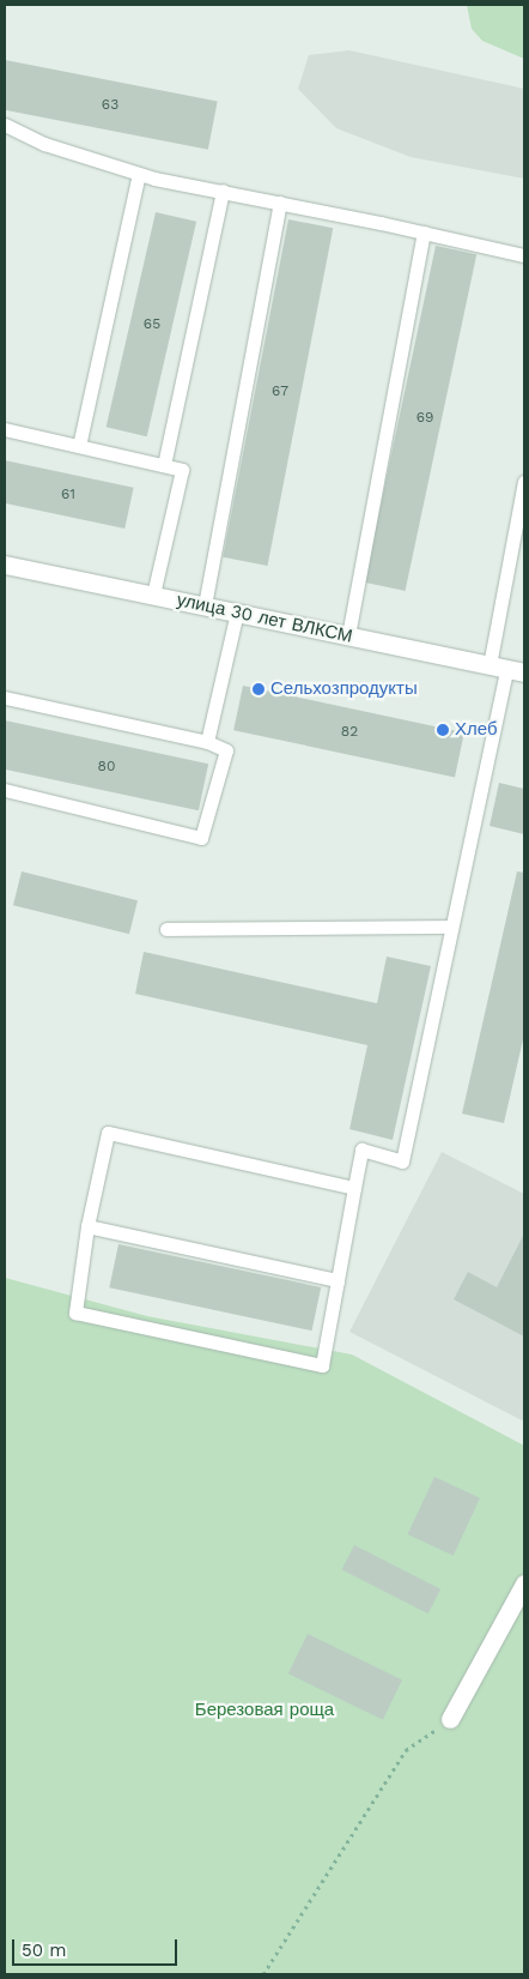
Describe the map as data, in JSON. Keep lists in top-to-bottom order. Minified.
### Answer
{"streets":{"street":["улица 30 лет ВЛКСМ"]},"parks":["Березовая роща"],"places":["Сельхозпродукты","Хлеб"],"house_numbers":["63","65","67","69","61","82","80"],"scale_bar":"50 m"}
